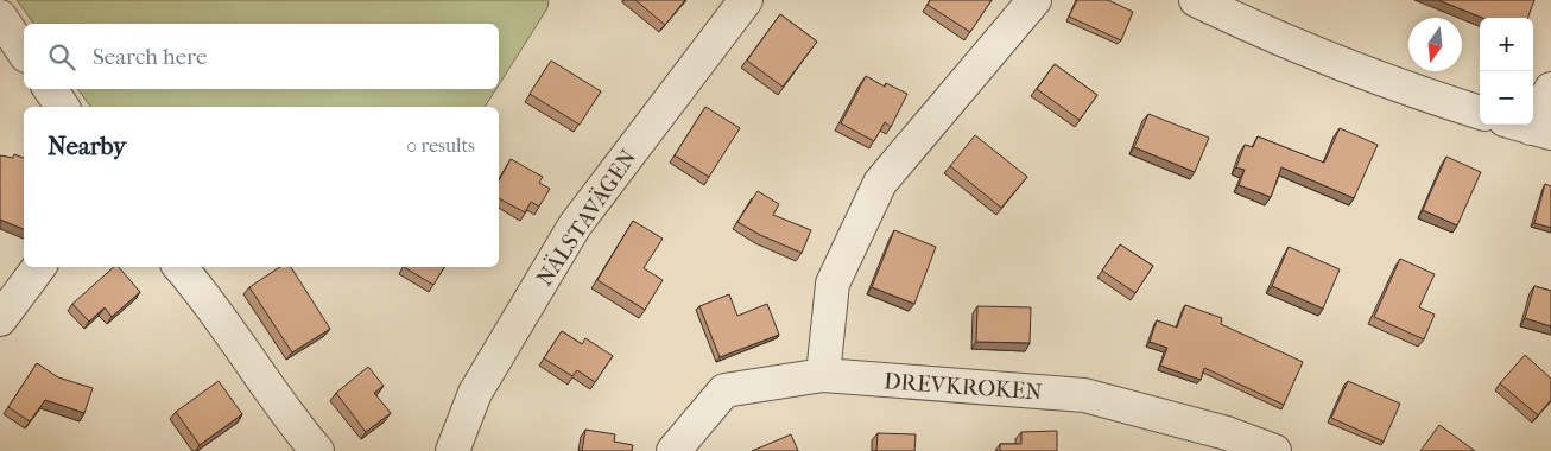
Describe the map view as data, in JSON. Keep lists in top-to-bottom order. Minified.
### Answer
{"streets":{"street":["NÄLSTAVÄGEN","DREVKROKEN"]},"north":"bottom","page":{"map_buttons":["+","−"],"search":"Search here","heading":["Nearby","0 results"]}}
